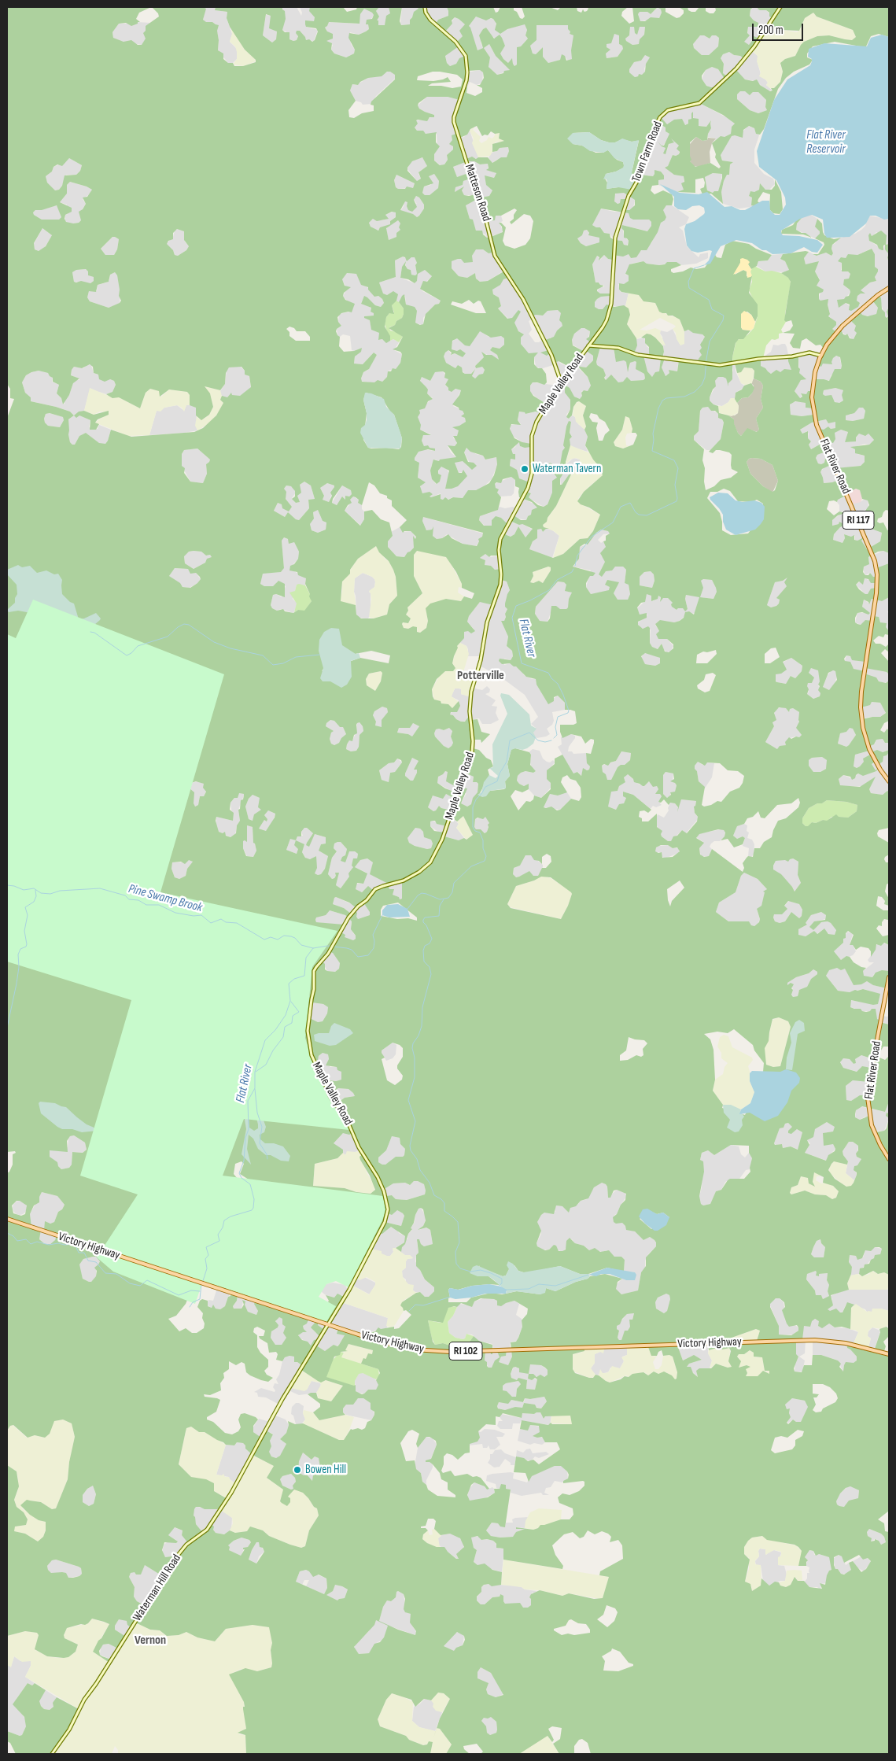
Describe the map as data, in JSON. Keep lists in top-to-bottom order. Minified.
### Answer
{"streets":{"main road":["Flat River Road","RI 117","Victory Highway","RI 102"],"street":["Town Farm Road","Matteson Road","Maple Valley Road","Waterman Hill Road"]},"crossings":[["Town Farm Road","Maple Valley Road"],["Matteson Road","Maple Valley Road"],["Maple Valley Road","Flat River Road"],["Maple Valley Road","Victory Highway"],["Maple Valley Road","Waterman Hill Road"],["Victory Highway","Waterman Hill Road"]],"districts":["Potterville","Vernon"],"water":["Flat River Reservoir","Flat River","Pine Swamp Brook"],"places":["Waterman Tavern","Bowen Hill"],"scale_bar":"200 m"}
